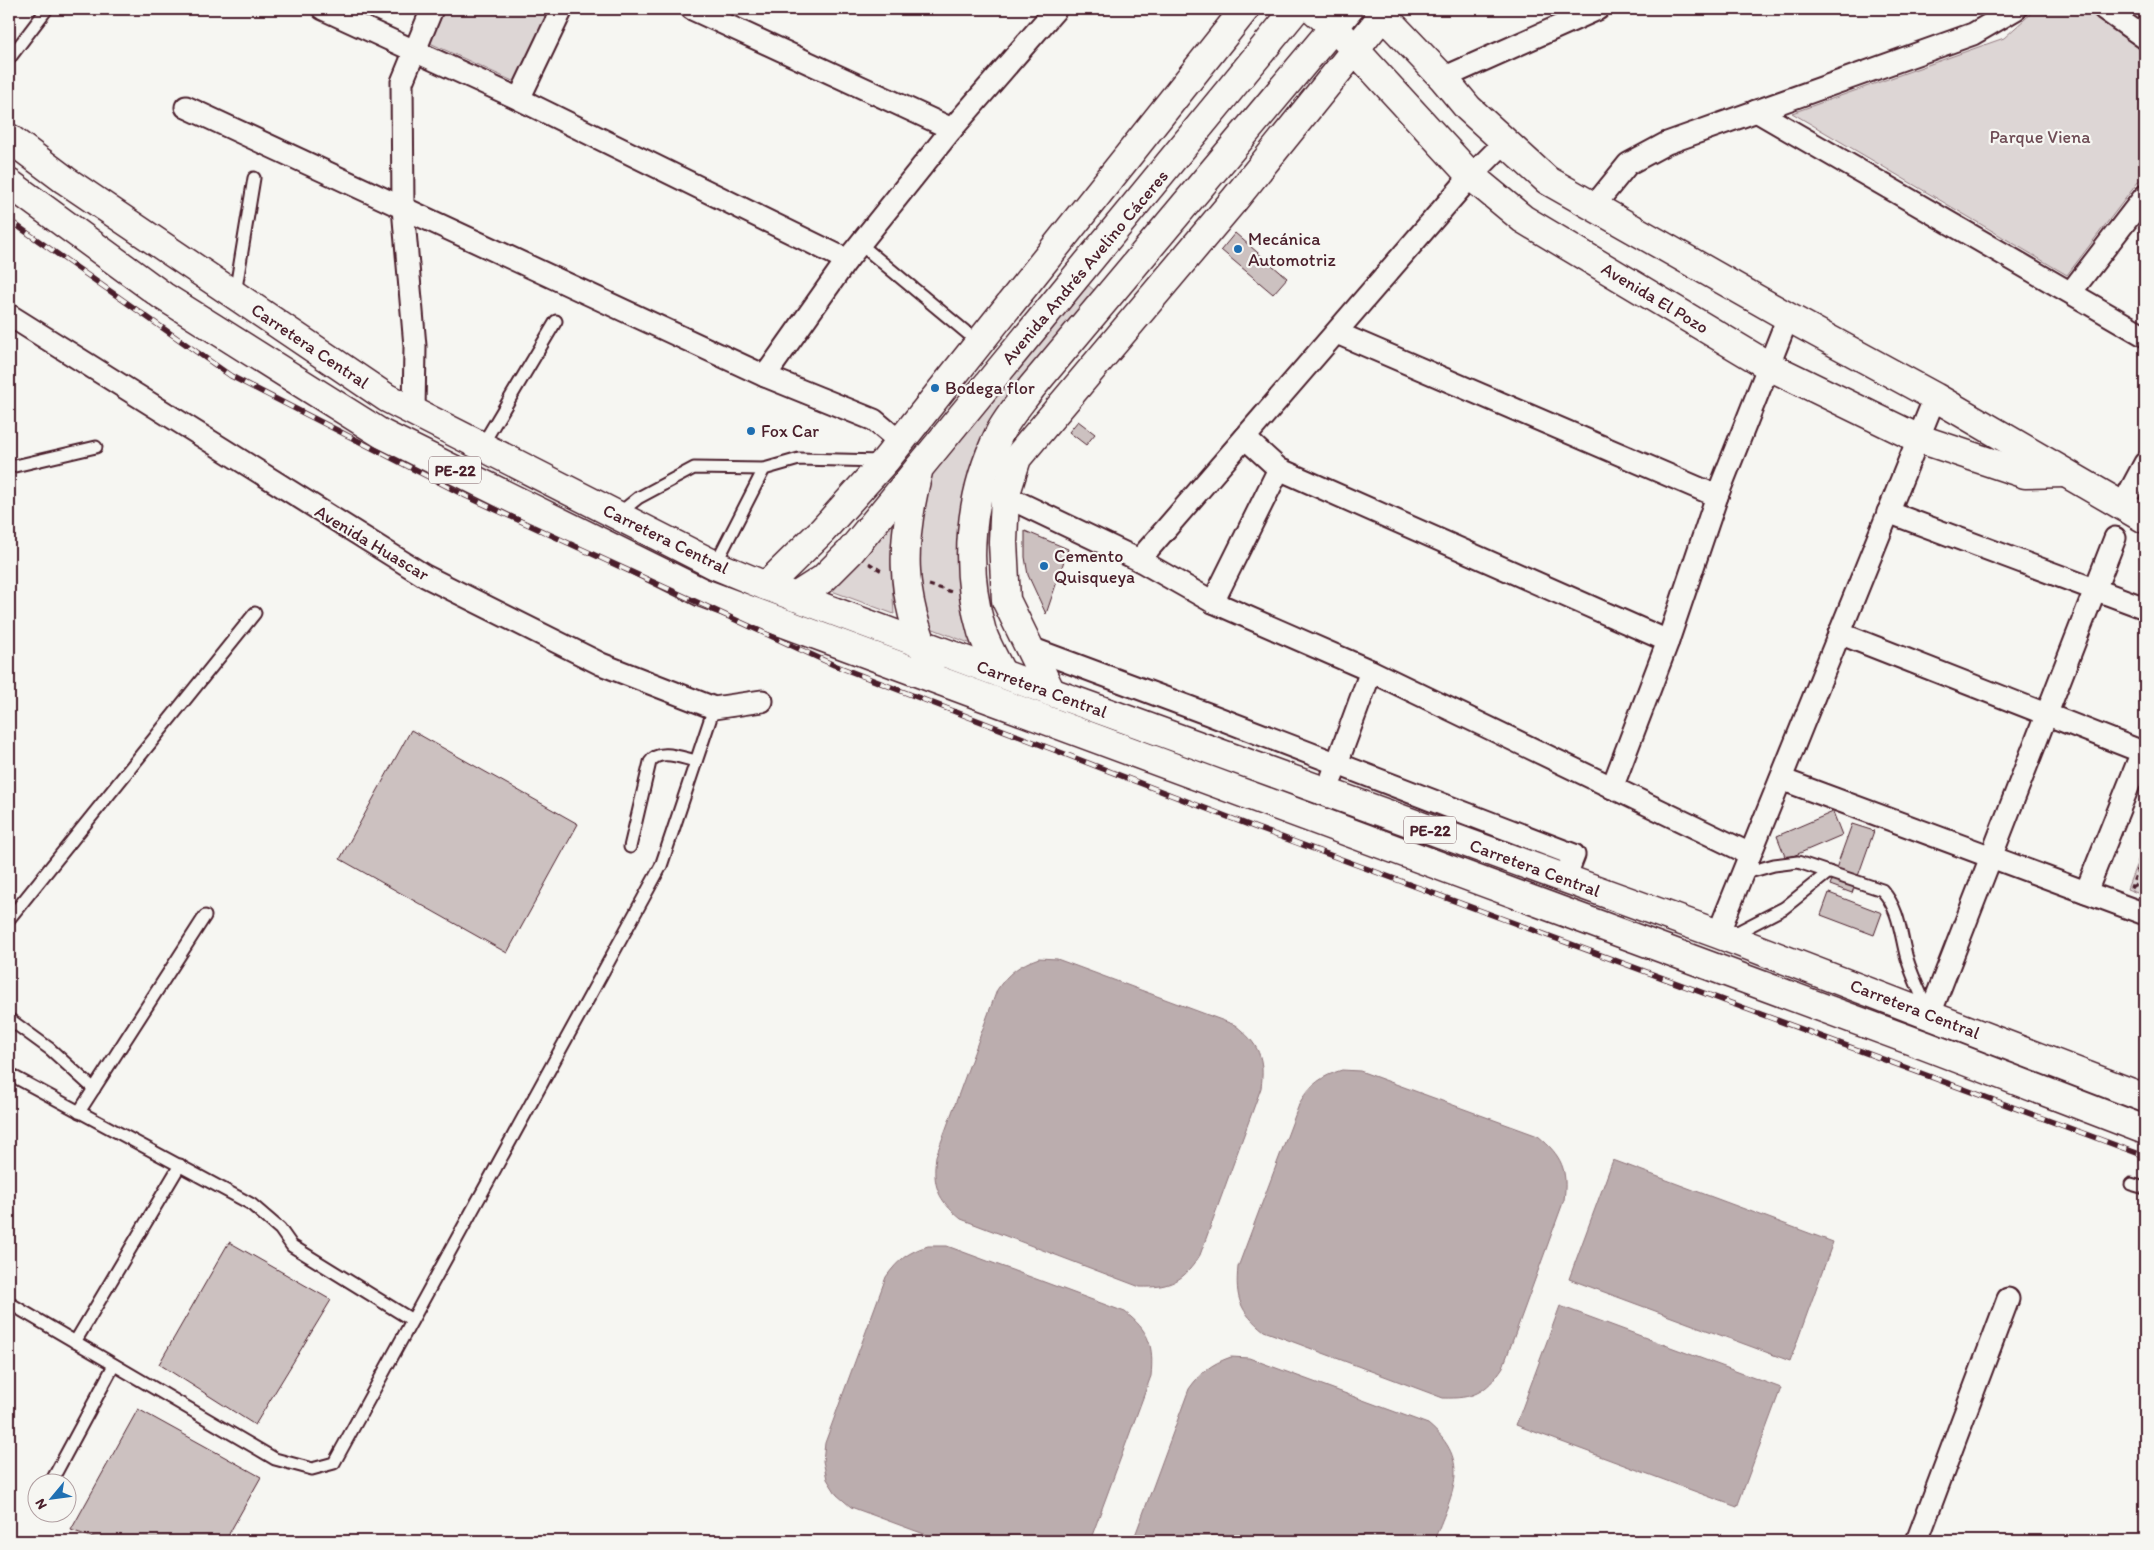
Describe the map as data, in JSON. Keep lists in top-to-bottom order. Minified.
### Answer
{"streets":{"main road":["Avenida Andrés Avelino Cáceres","Avenida El Pozo","Carretera Central","PE-22"],"street":["Avenida Huascar"]},"crossings":[["Avenida Andrés Avelino Cáceres","Avenida El Pozo"],["Avenida Andrés Avelino Cáceres","Carretera Central"]],"parks":["Parque Viena"],"places":["Mecánica Automotriz","Bodega flor","Fox Car","Cemento Quisqueya"],"north":"bottom left"}
